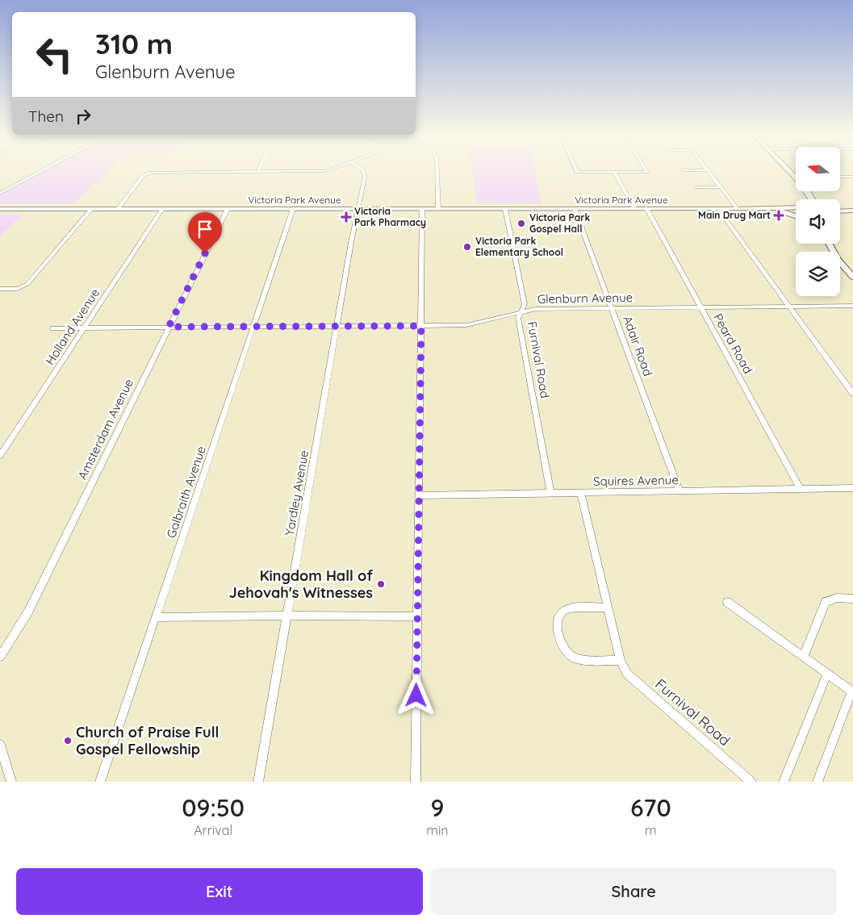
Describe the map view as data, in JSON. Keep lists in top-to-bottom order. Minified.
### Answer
{"streets":{"main road":["Victoria Park Avenue"],"street":["Glenburn Avenue","Holland Avenue","Peard Road","Adair Road","Furnival Road","Amsterdam Avenue","Squires Avenue","Galbraith Avenue","Yardley Avenue"]},"crossings":[["Victoria Park Avenue","Holland Avenue"],["Victoria Park Avenue","Peard Road"],["Victoria Park Avenue","Adair Road"],["Victoria Park Avenue","Furnival Road"],["Victoria Park Avenue","Amsterdam Avenue"],["Victoria Park Avenue","Galbraith Avenue"],["Victoria Park Avenue","Yardley Avenue"],["Glenburn Avenue","Holland Avenue"],["Glenburn Avenue","Peard Road"],["Glenburn Avenue","Adair Road"],["Glenburn Avenue","Furnival Road"],["Glenburn Avenue","Amsterdam Avenue"],["Glenburn Avenue","Galbraith Avenue"],["Glenburn Avenue","Yardley Avenue"],["Peard Road","Squires Avenue"],["Adair Road","Squires Avenue"],["Furnival Road","Squires Avenue"]],"places":{"health":["Main Drug Mart","Victoria Park Pharmacy"],"other":["Victoria Park Gospel Hall","Victoria Park Elementary School","Kingdom Hall of Jehovah's Witnesses","Church of Praise Full Gospel Fellowship"]},"north":"left","page":{"turn":["310 m","Glenburn Avenue"],"then":"Then","eta":["09:50","Arrival","9","min","670","m"],"buttons":["Exit","Share"]}}
